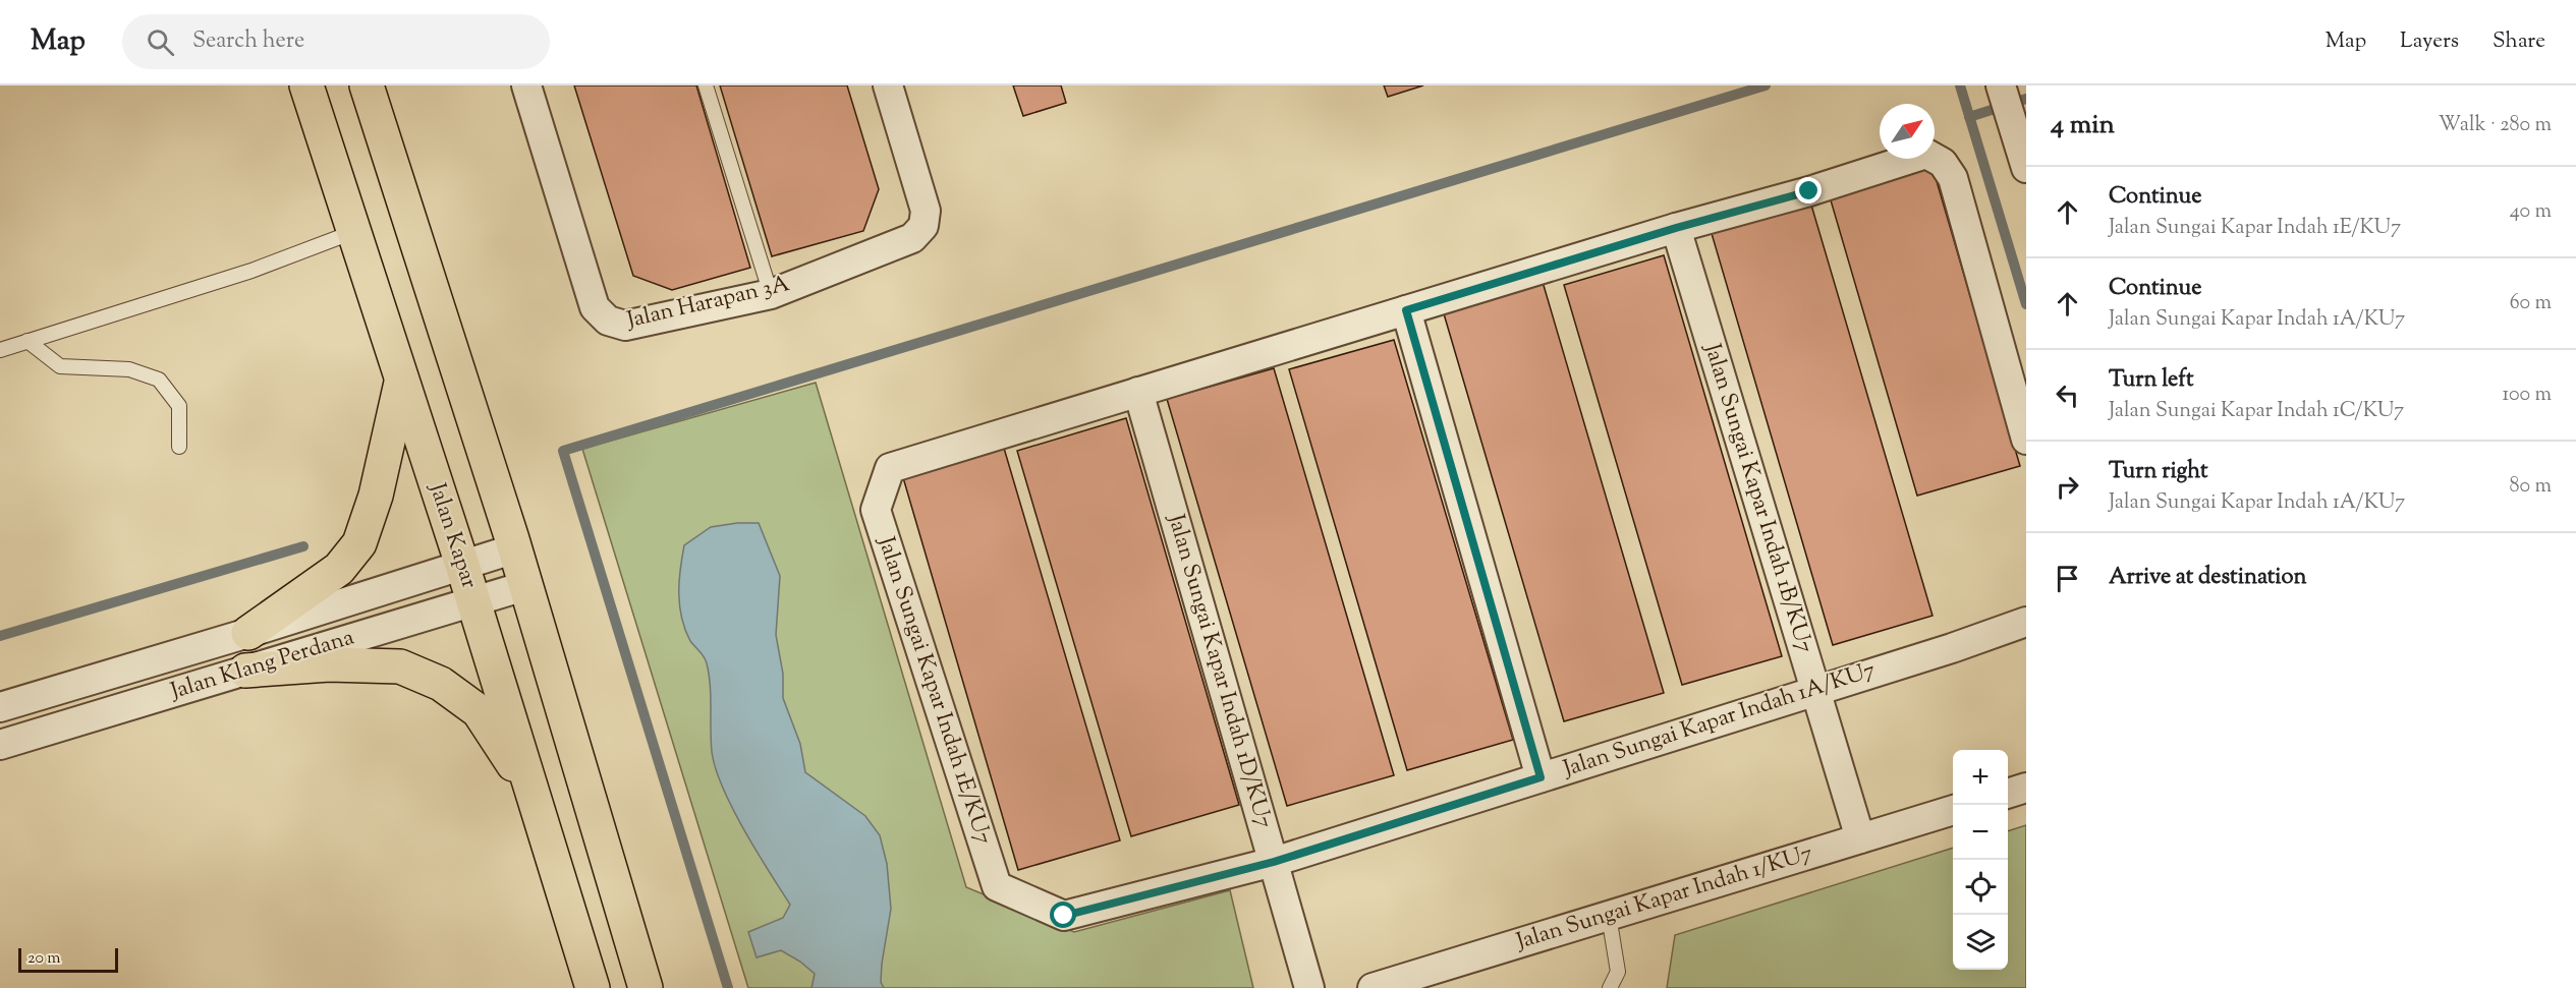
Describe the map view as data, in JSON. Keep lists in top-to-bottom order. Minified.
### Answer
{"streets":{"highway":["Jalan Kapar"],"street":["Jalan Harapan 3A","Jalan Sungai Kapar Indah 1B/KU7","Jalan Klang Perdana","Jalan Sungai Kapar Indah 1D/KU7","Jalan Sungai Kapar Indah 1E/KU7","Jalan Sungai Kapar Indah 1A/KU7","Jalan Sungai Kapar Indah 1/KU7"]},"crossings":[["Jalan Sungai Kapar Indah 1B/KU7","Jalan Sungai Kapar Indah 1A/KU7"],["Jalan Sungai Kapar Indah 1B/KU7","Jalan Sungai Kapar Indah 1/KU7"],["Jalan Kapar","Jalan Klang Perdana"],["Jalan Sungai Kapar Indah 1D/KU7","Jalan Sungai Kapar Indah 1E/KU7"],["Jalan Sungai Kapar Indah 1D/KU7","Jalan Sungai Kapar Indah 1A/KU7"],["Jalan Sungai Kapar Indah 1E/KU7","Jalan Sungai Kapar Indah 1A/KU7"]],"scale_bar":"20 m","north":"top right","page":{"header":"Map","search":"Search here","nav":["Map","Layers","Share"],"heading":["4 min","Walk · 280 m"],"list":[["Continue","Jalan Sungai Kapar Indah 1E/KU7","40 m"],["Continue","Jalan Sungai Kapar Indah 1A/KU7","60 m"],["Turn left","Jalan Sungai Kapar Indah 1C/KU7","100 m"],["Turn right","Jalan Sungai Kapar Indah 1A/KU7","80 m"],"Arrive at destination"],"map_buttons":["+","−"],"scale":"20 m"}}
